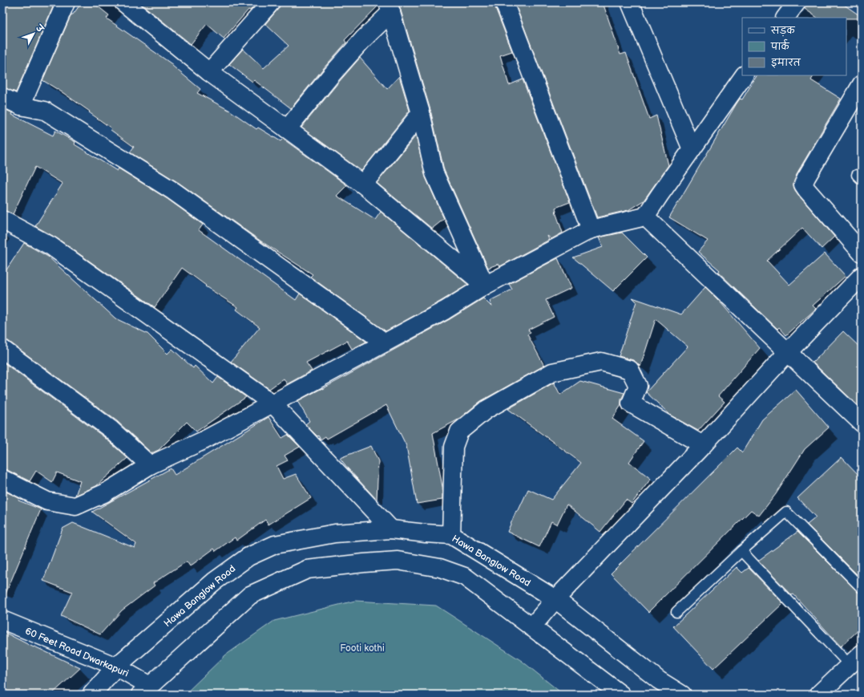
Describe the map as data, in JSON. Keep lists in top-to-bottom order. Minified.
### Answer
{"streets":{"street":["Hawa Banglow Road","60 Feet Road Dwarkapuri"]},"crossings":[["Hawa Banglow Road","60 Feet Road Dwarkapuri"]],"parks":["Footi kothi"],"legend":["सड़क","पार्क","इमारत"],"north":"top right"}
